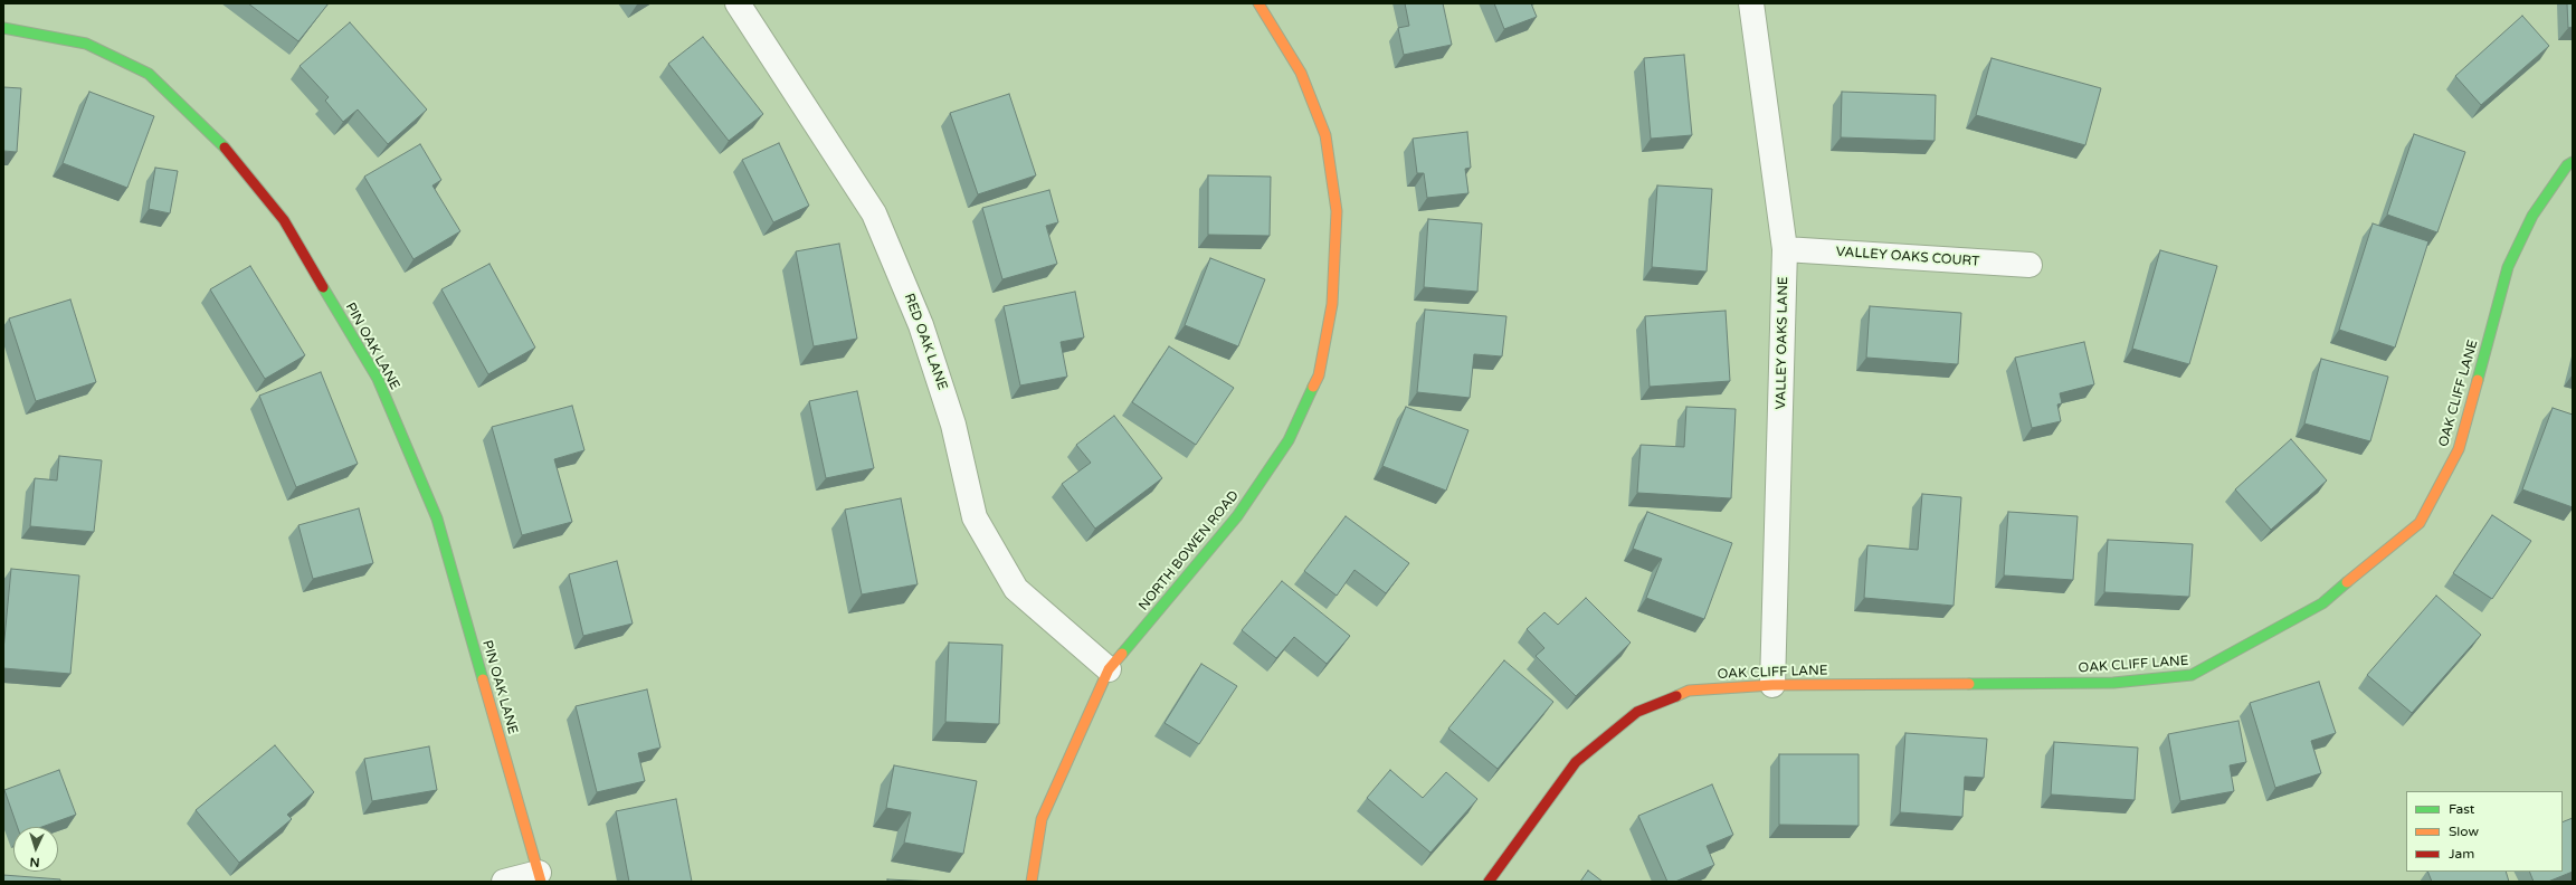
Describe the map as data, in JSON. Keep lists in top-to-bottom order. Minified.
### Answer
{"streets":{"street":["VALLEY OAKS COURT","RED OAK LANE","VALLEY OAKS LANE","PIN OAK LANE","OAK CLIFF LANE","NORTH BOWEN ROAD"]},"crossings":[["VALLEY OAKS COURT","VALLEY OAKS LANE"],["RED OAK LANE","NORTH BOWEN ROAD"],["VALLEY OAKS LANE","OAK CLIFF LANE"]],"legend":["Fast","Slow","Jam"],"north":"bottom"}
